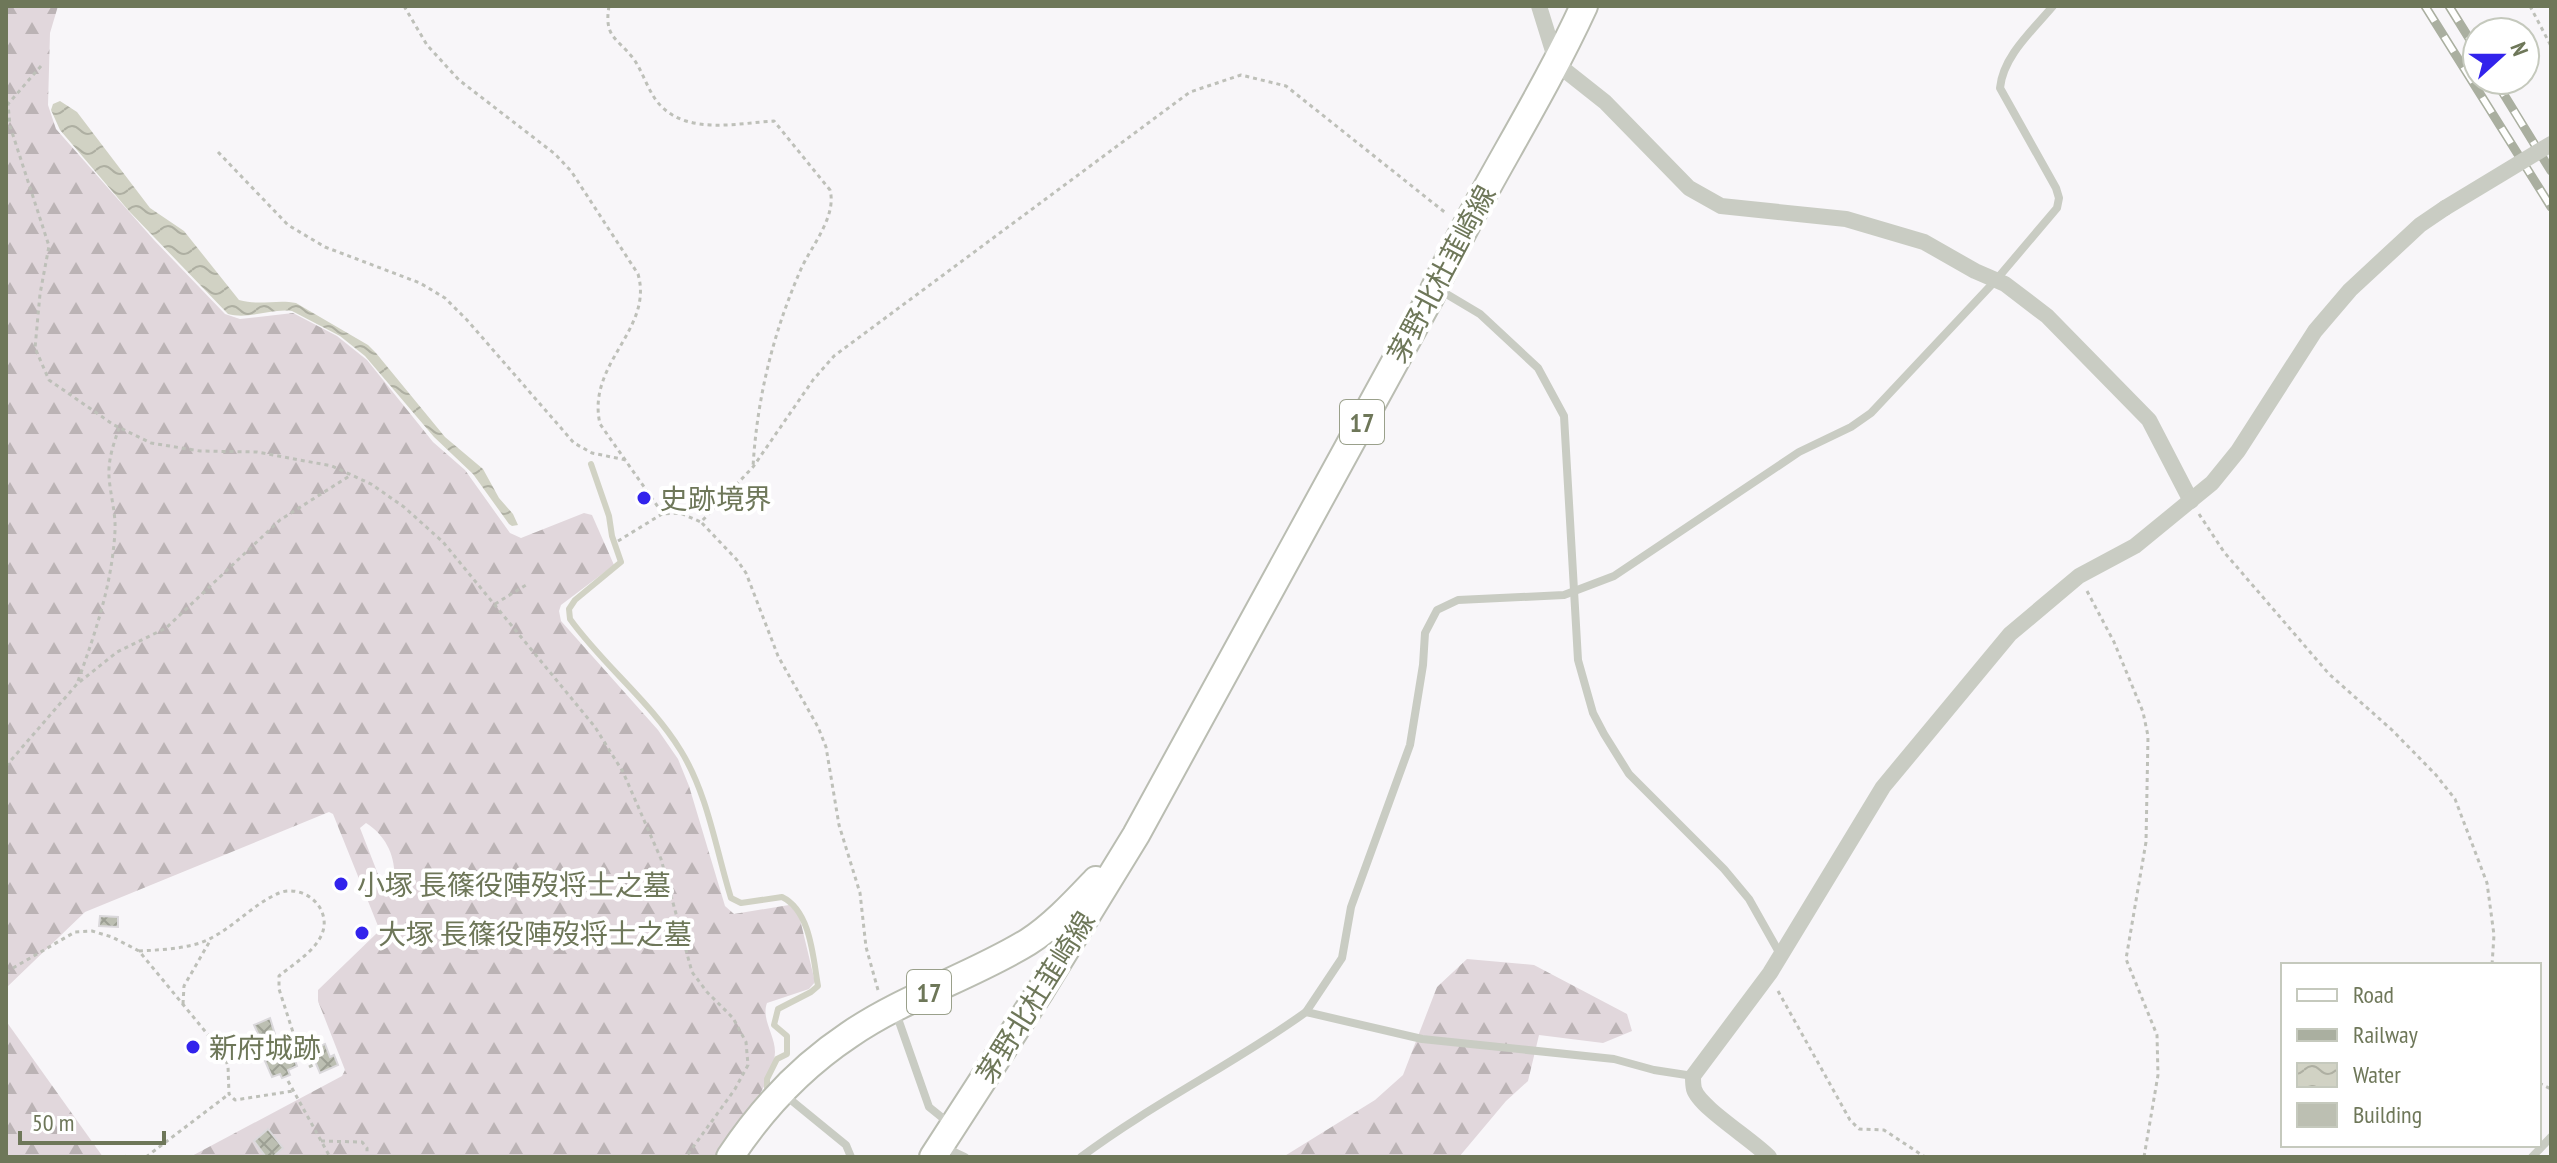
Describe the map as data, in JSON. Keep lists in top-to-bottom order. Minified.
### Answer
{"streets":{"main road":["茅野北杜韮崎線","17"]},"places":["史跡境界","小塚 長篠役陣歿将士之墓","大塚 長篠役陣歿将士之墓","新府城跡"],"legend":["Road","Railway","Water","Building"],"scale_bar":"50 m","north":"right"}
